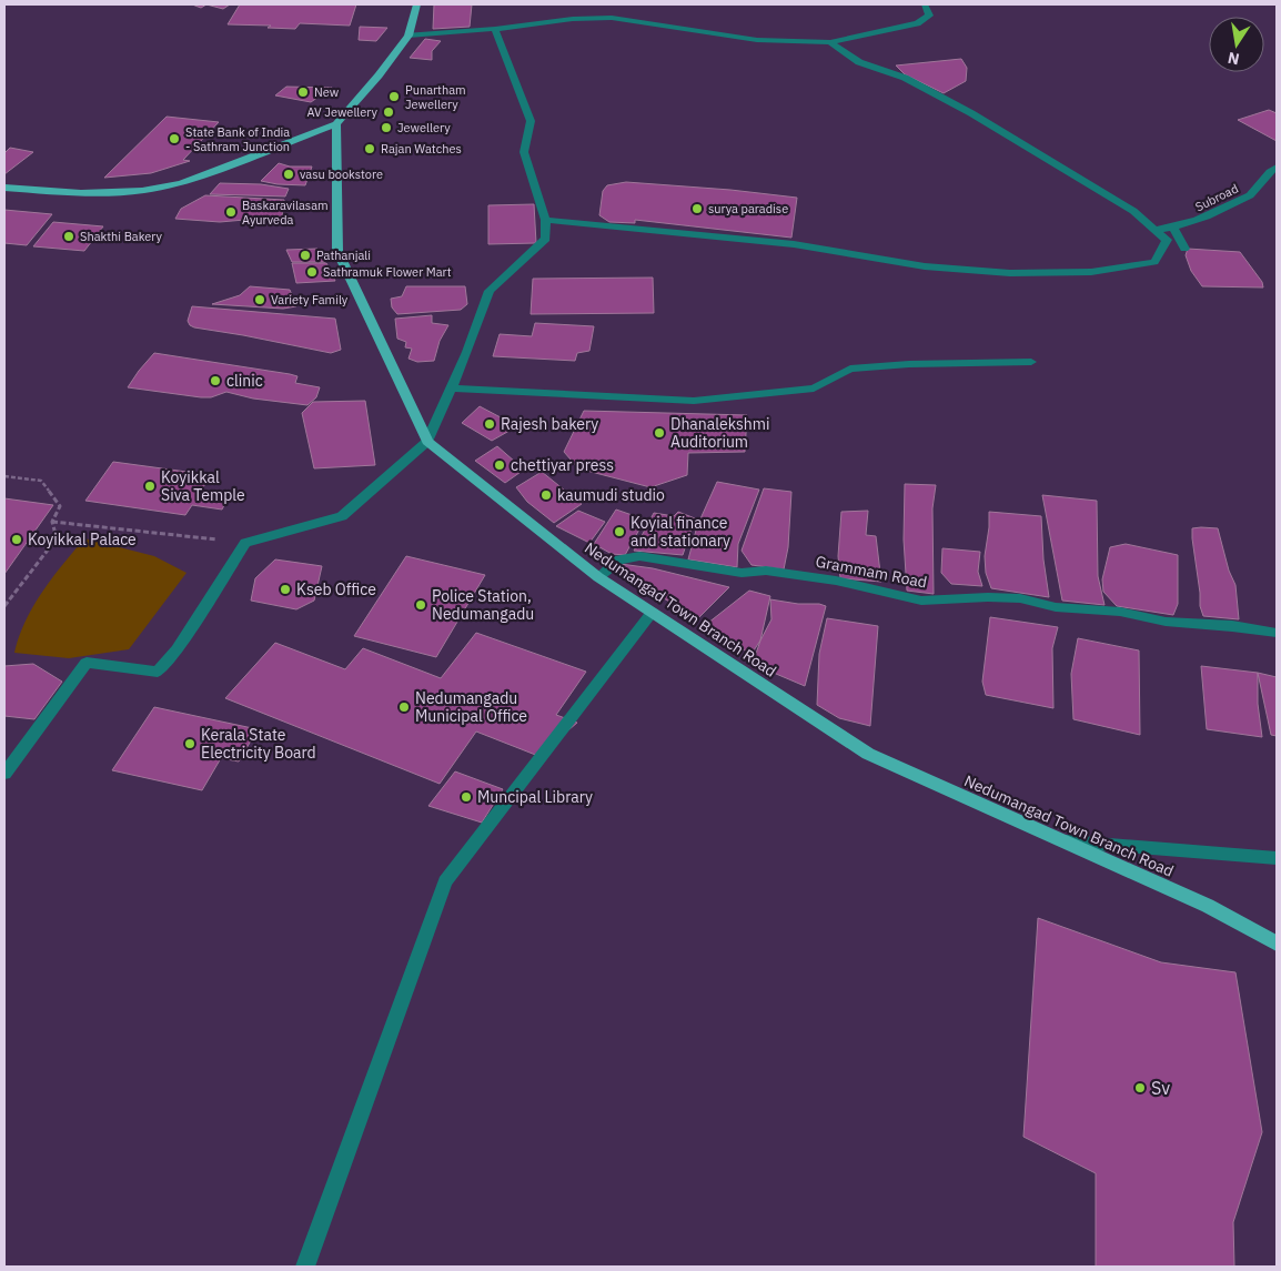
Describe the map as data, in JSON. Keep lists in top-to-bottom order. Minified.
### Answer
{"streets":{"main road":["Nedumangad Town Branch Road"],"street":["Subroad","Grammam Road"]},"crossings":[["Grammam Road","Nedumangad Town Branch Road"]],"places":["New","Punartham Jewellery","AV Jewellery","Jewellery","State Bank of India - Sathram Junction","Rajan Watches","vasu bookstore","surya paradise","Baskaravilasam Ayurveda","Shakthi Bakery","Pathanjali","Sathramuk Flower Mart","Variety Family","clinic","Rajesh bakery","Dhanalekshmi Auditorium","chettiyar press","Koyikkal Siva Temple","kaumudi studio","Koyial finance and stationary","Koyikkal Palace","Kseb Office","Police Station, Nedumangadu","Nedumangadu Municipal Office","Kerala State Electricity Board","Muncipal Library","Sv"],"north":"bottom"}
